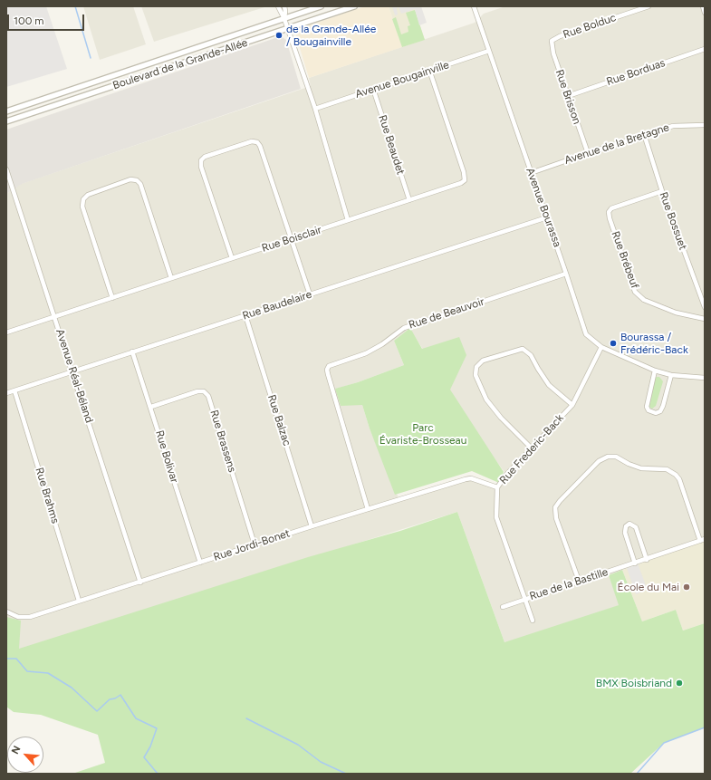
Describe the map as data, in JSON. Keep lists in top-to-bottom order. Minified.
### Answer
{"streets":{"street":["Rue Bolduc","Boulevard de la Grande-Allée","Rue Borduas","Avenue Bougainville","Rue Brisson","Avenue de la Bretagne","Rue Beaudet","Avenue Bourassa","Rue Bossuet","Rue Boisclair","Rue Brébeuf","Rue Baudelaire","Rue de Beauvoir","Avenue Réal-Béland","Rue Balzac","Rue Brassens","Rue Frederic-Back","Rue Bolivar","Rue Brahms","Rue Jordi-Bonet","Rue de la Bastille"]},"crossings":[["Rue Bolduc","Rue Brisson"],["Rue Borduas","Rue Brisson"],["Avenue Bougainville","Rue Beaudet"],["Avenue Bougainville","Avenue Bourassa"],["Avenue Bougainville","Rue Boisclair"],["Rue Brisson","Avenue de la Bretagne"],["Avenue de la Bretagne","Avenue Bourassa"],["Avenue de la Bretagne","Rue Bossuet"],["Rue Beaudet","Rue Boisclair"],["Avenue Bourassa","Rue Baudelaire"],["Avenue Bourassa","Rue de Beauvoir"],["Avenue Bourassa","Rue Frederic-Back"],["Rue Bossuet","Rue Brébeuf"],["Rue Boisclair","Avenue Réal-Béland"],["Rue Baudelaire","Avenue Réal-Béland"],["Rue Baudelaire","Rue Balzac"],["Rue Baudelaire","Rue Bolivar"],["Rue Baudelaire","Rue Brahms"],["Rue de Beauvoir","Rue Jordi-Bonet"],["Avenue Réal-Béland","Rue Jordi-Bonet"],["Rue Balzac","Rue Jordi-Bonet"],["Rue Brassens","Rue Bolivar"],["Rue Brassens","Rue Jordi-Bonet"],["Rue Frederic-Back","Rue Jordi-Bonet"],["Rue Frederic-Back","Rue de la Bastille"],["Rue Bolivar","Rue Jordi-Bonet"],["Rue Brahms","Rue Jordi-Bonet"]],"parks":["Parc Évariste-Brosseau"],"places":["de la Grande-Allée / Bougainville","Bourassa / Frédéric-Back","École du Mai","BMX Boisbriand"],"scale_bar":"100 m","north":"top left"}
